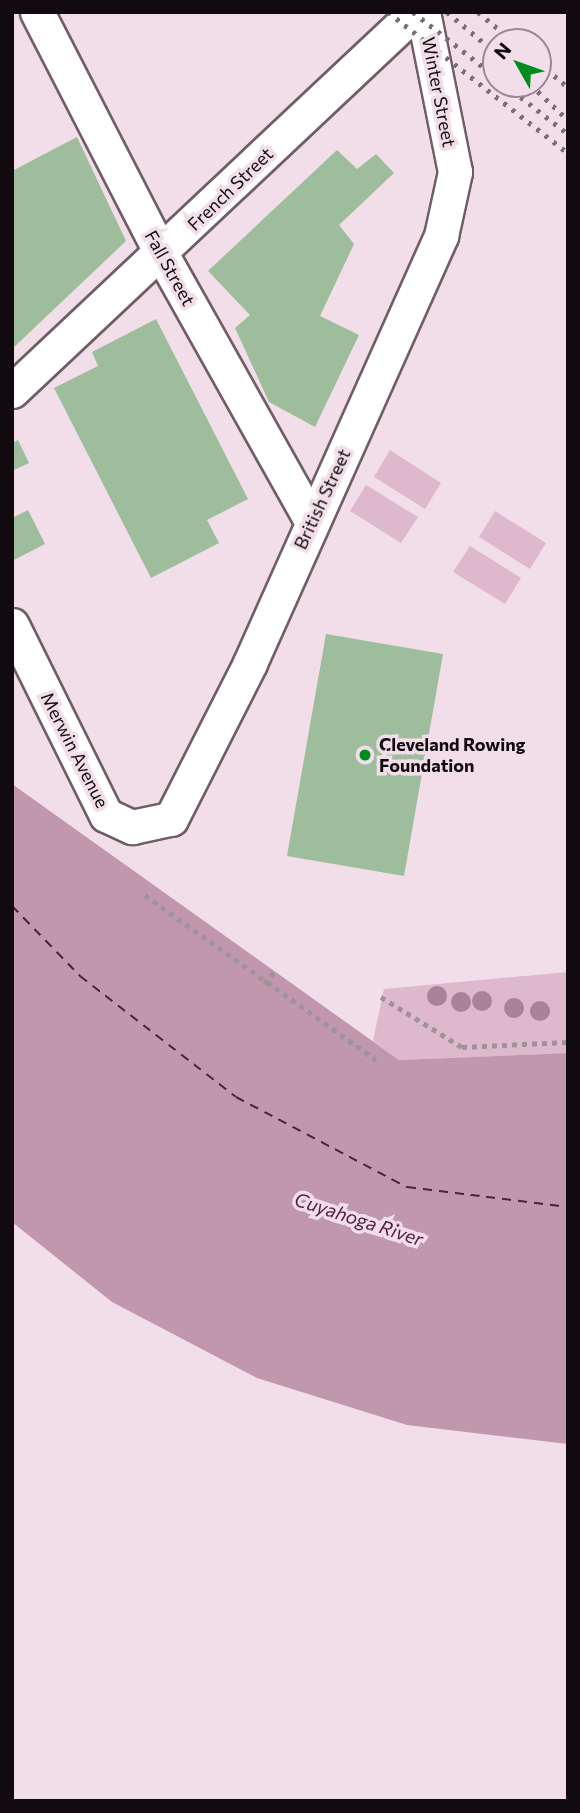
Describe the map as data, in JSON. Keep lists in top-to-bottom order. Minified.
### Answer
{"streets":{"street":["Winter Street","French Street","Fall Street","British Street","Merwin Avenue"]},"crossings":[["Winter Street","British Street"],["French Street","Fall Street"],["Fall Street","British Street"],["British Street","Merwin Avenue"]],"water":["Cuyahoga River"],"places":["Cleveland Rowing Foundation"],"north":"top left"}
